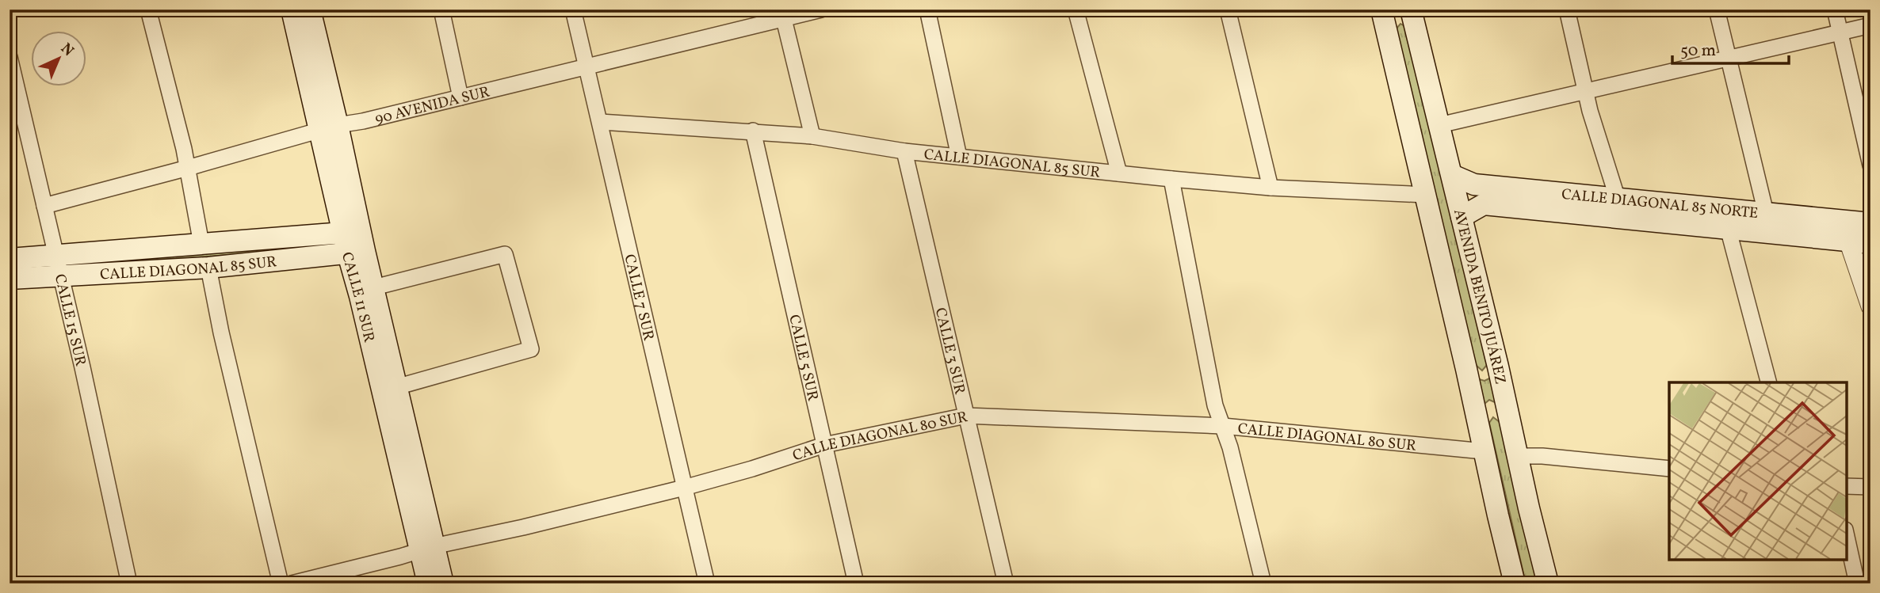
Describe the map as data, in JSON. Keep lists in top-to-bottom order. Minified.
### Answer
{"streets":{"main road":["CALLE DIAGONAL 85 SUR","CALLE DIAGONAL 85 NORTE","AVENIDA BENITO JUÁREZ","CALLE 11 SUR"],"street":["90 AVENIDA SUR","CALLE 7 SUR","CALLE 15 SUR","CALLE 3 SUR","CALLE 5 SUR","CALLE DIAGONAL 80 SUR"]},"crossings":[["90 AVENIDA SUR","CALLE 11 SUR"],["90 AVENIDA SUR","CALLE 7 SUR"],["90 AVENIDA SUR","CALLE 15 SUR"],["CALLE DIAGONAL 85 SUR","AVENIDA BENITO JUÁREZ"],["CALLE DIAGONAL 85 SUR","CALLE 11 SUR"],["CALLE DIAGONAL 85 SUR","CALLE 7 SUR"],["CALLE DIAGONAL 85 SUR","CALLE 15 SUR"],["CALLE DIAGONAL 85 SUR","CALLE 3 SUR"],["CALLE DIAGONAL 85 SUR","CALLE 5 SUR"],["CALLE DIAGONAL 85 NORTE","AVENIDA BENITO JUÁREZ"],["AVENIDA BENITO JUÁREZ","CALLE DIAGONAL 80 SUR"],["CALLE 11 SUR","CALLE DIAGONAL 80 SUR"],["CALLE 7 SUR","CALLE DIAGONAL 80 SUR"],["CALLE 3 SUR","CALLE DIAGONAL 80 SUR"],["CALLE 5 SUR","CALLE DIAGONAL 80 SUR"]],"scale_bar":"50 m","north":"top right"}
